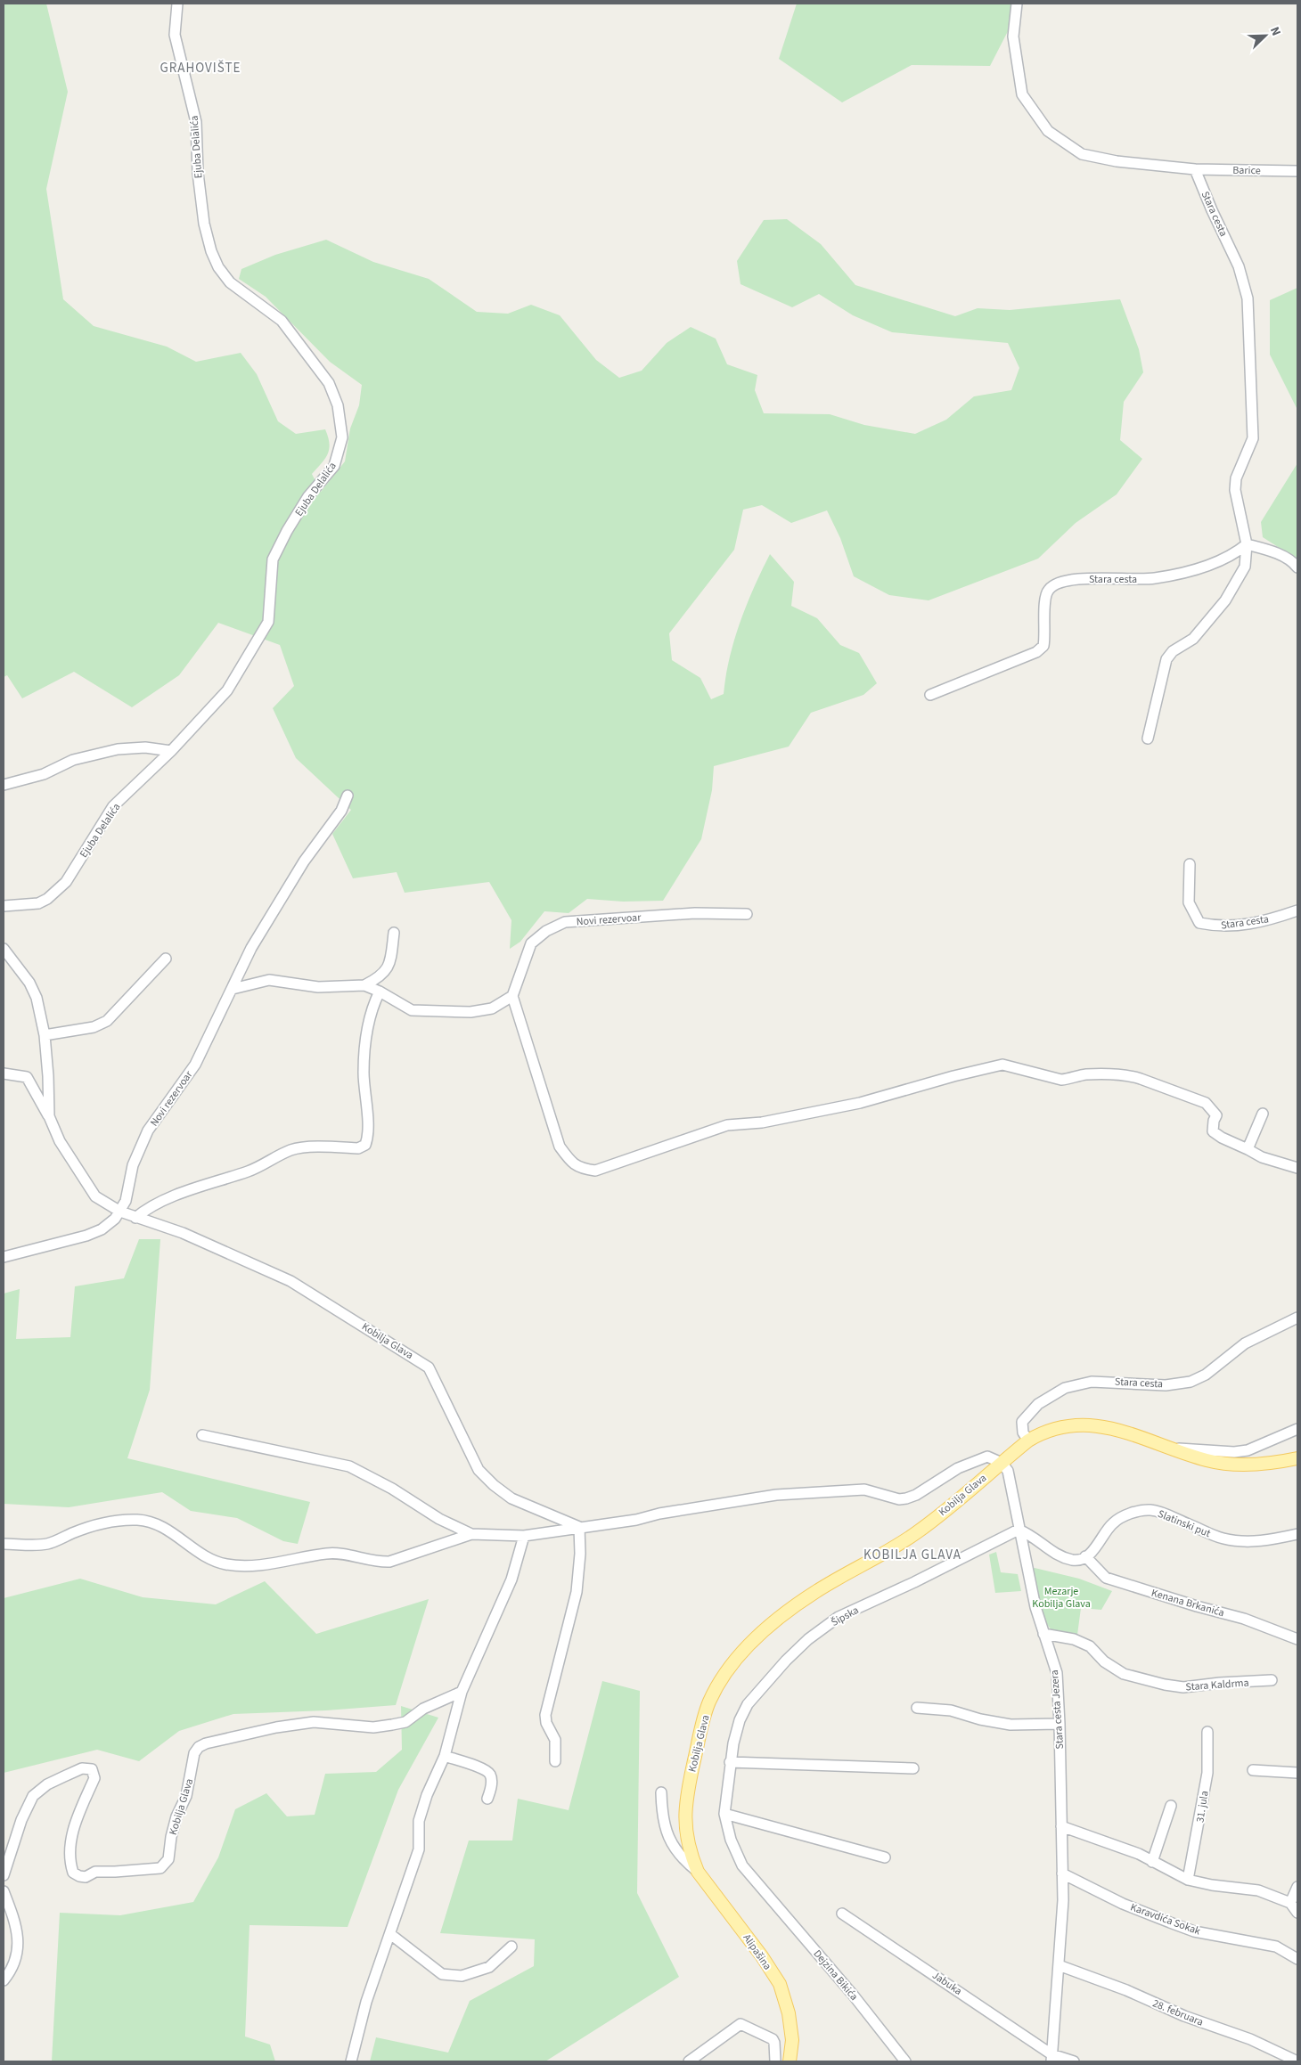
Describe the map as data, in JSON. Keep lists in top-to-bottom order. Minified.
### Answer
{"streets":{"main road":["Kobilja Glava","Alipašina"],"street":["Ejuba Delalića","Barice","Stara cesta","Novi rezervoar","Slatinski put","Kenana Brkanića","Šipska","Stara Kaldrma","Stara cesta Jezera","31. jula","Karavdića Sokak","Dejzina Bikića","Jabuka","28. februara"]},"crossings":[["Barice","Stara cesta"],["Novi rezervoar","Kobilja Glava"],["Kobilja Glava","Stara cesta Jezera"],["Kobilja Glava","Alipašina"],["Slatinski put","Kenana Brkanića"],["Šipska","Stara cesta Jezera"],["Šipska","Dejzina Bikića"],["Stara Kaldrma","Stara cesta Jezera"],["Stara cesta Jezera","Karavdića Sokak"],["Stara cesta Jezera","Jabuka"],["Stara cesta Jezera","28. februara"]],"districts":["GRAHOVIŠTE","KOBILJA GLAVA"],"parks":["Mezarje Kobilja Glava"],"north":"top right"}
